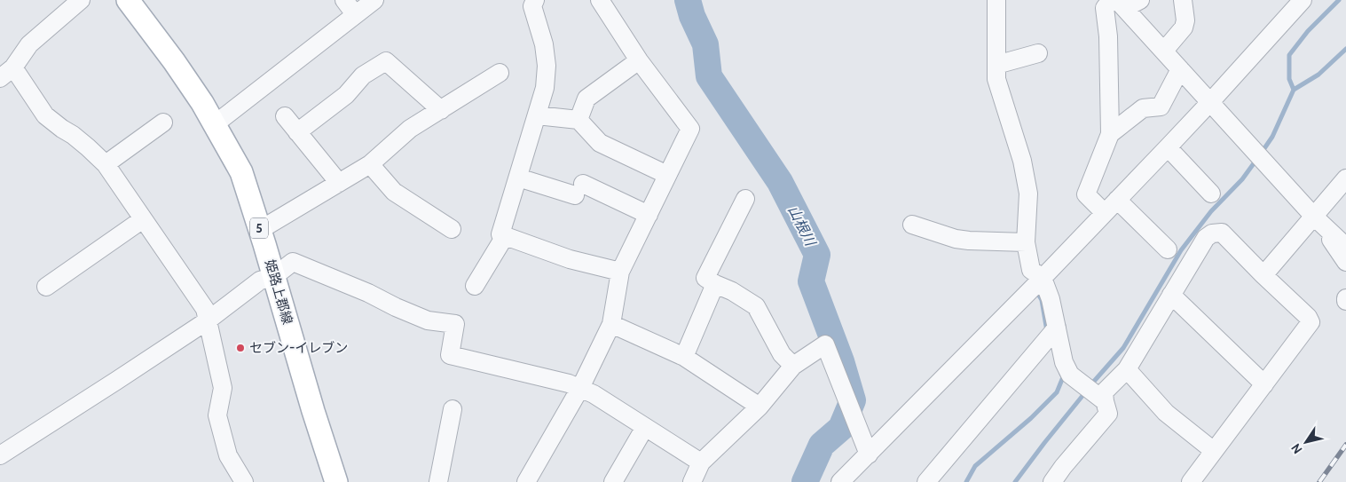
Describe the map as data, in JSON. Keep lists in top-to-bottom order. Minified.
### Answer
{"streets":{"main road":["5","姫路上郡線"]},"water":["山根川"],"places":["セブン-イレブン"],"north":"bottom left"}
